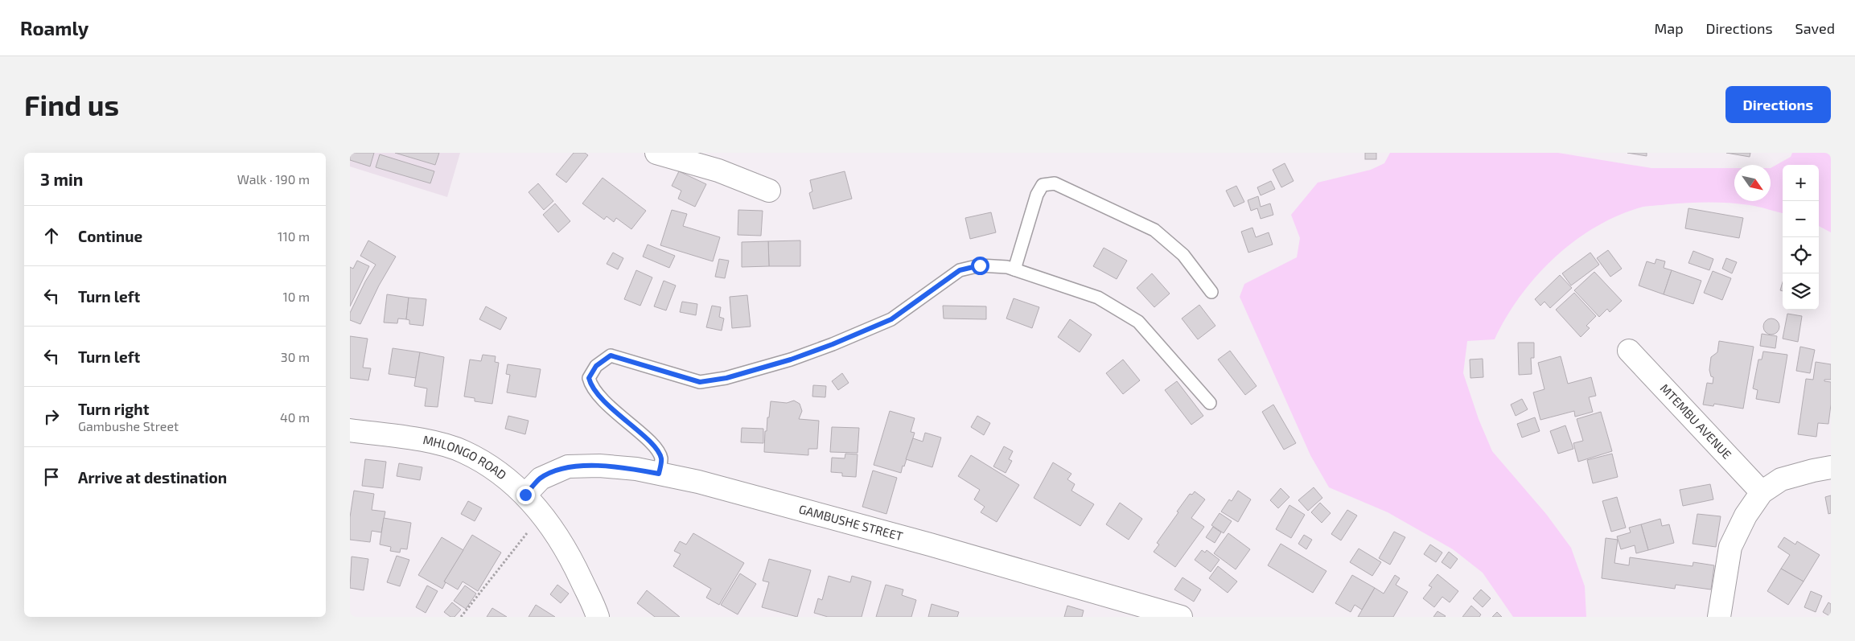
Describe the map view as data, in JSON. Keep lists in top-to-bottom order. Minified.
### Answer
{"streets":{"street":["MTEMBU AVENUE","MHLONGO ROAD","GAMBUSHE STREET"]},"crossings":[["MHLONGO ROAD","GAMBUSHE STREET"]],"north":"bottom right","page":{"header":"Roamly","nav":["Map","Directions","Saved"],"buttons":"Directions","title":"Find us","heading":["3 min","Walk · 190 m"],"map_buttons":["+","−"],"list":[["Continue","110 m"],["Turn left","10 m"],["Turn left","30 m"],["Turn right","Gambushe Street","40 m"],"Arrive at destination"]}}
